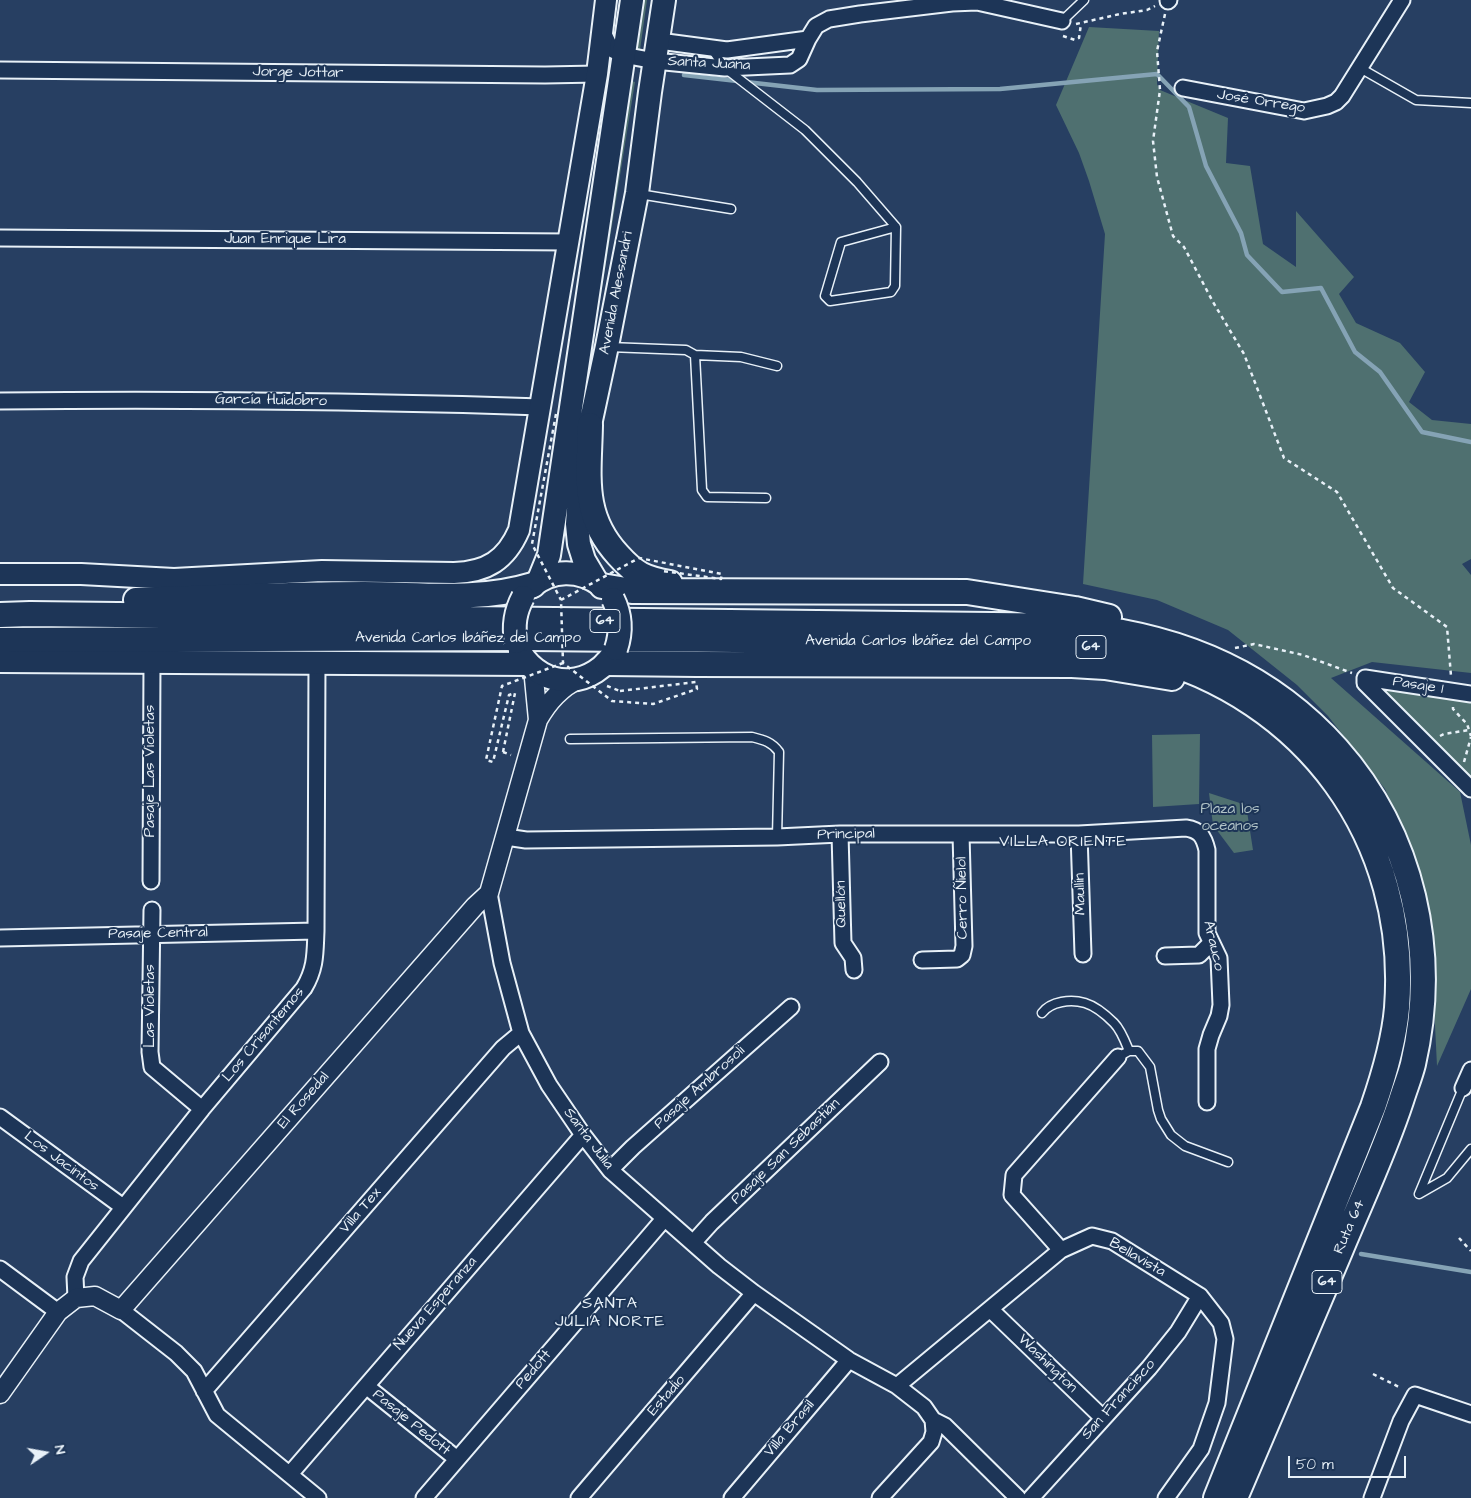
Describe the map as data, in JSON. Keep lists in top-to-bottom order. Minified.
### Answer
{"streets":{"highway":["64","Avenida Carlos Ibáñez del Campo","Ruta 64"],"main road":["Avenida Alessandri"],"street":["Santa Juana","Jorge Jottar","José Orrego","Juan Enrique Lira","García Huidobro","Pasaje 1","Pasaje Las Violetas","Principal","Maullín","Cerro Ñielol","Quellón","Pasaje Central","Arauco","Las Violetas","Los Crisantemos","Pasaje Ambrosoli","El Rosedal","Santa Julia","Pasaje San Sebastián","Los Jacintos","Villa Tex","Bellavista","Nueva Esperanza","Washington","Pedott","Estadio","San Francisco","Pasaje Pedott","Villa Brasil"]},"crossings":[["Santa Juana","Avenida Alessandri"],["Avenida Alessandri","Avenida Carlos Ibáñez del Campo"],["Avenida Alessandri","Santa Julia"],["Avenida Carlos Ibáñez del Campo","Pasaje Las Violetas"],["Avenida Carlos Ibáñez del Campo","Los Crisantemos"],["Avenida Carlos Ibáñez del Campo","Santa Julia"],["Avenida Carlos Ibáñez del Campo","Ruta 64"],["Principal","Maullín"],["Principal","Cerro Ñielol"],["Principal","Quellón"],["Principal","Arauco"],["Principal","Santa Julia"],["Pasaje Central","Las Violetas"],["Pasaje Central","Los Crisantemos"],["Las Violetas","Los Crisantemos"],["Los Crisantemos","Los Jacintos"],["Pasaje Ambrosoli","Santa Julia"],["El Rosedal","Santa Julia"],["Santa Julia","Pasaje San Sebastián"],["Santa Julia","Villa Tex"],["Santa Julia","Bellavista"],["Santa Julia","Nueva Esperanza"],["Santa Julia","Pedott"],["Santa Julia","Estadio"],["Santa Julia","Villa Brasil"],["Bellavista","Washington"],["Bellavista","San Francisco"],["Nueva Esperanza","Pasaje Pedott"],["Washington","San Francisco"],["Pedott","Pasaje Pedott"]],"districts":["VILLA ORIENTE","SANTA JULIA NORTE"],"parks":["Plaza los oceanos"],"scale_bar":"50 m","north":"right"}
